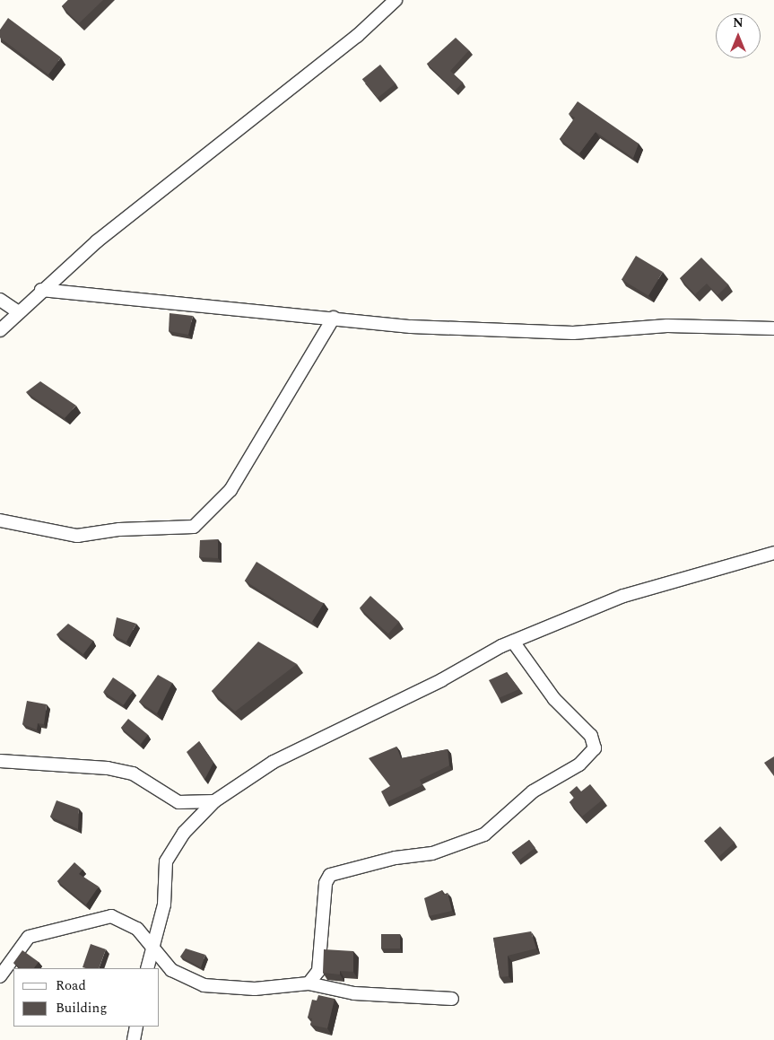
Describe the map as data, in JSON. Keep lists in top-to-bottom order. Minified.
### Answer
{"legend":["Road","Building"],"north":"top"}
